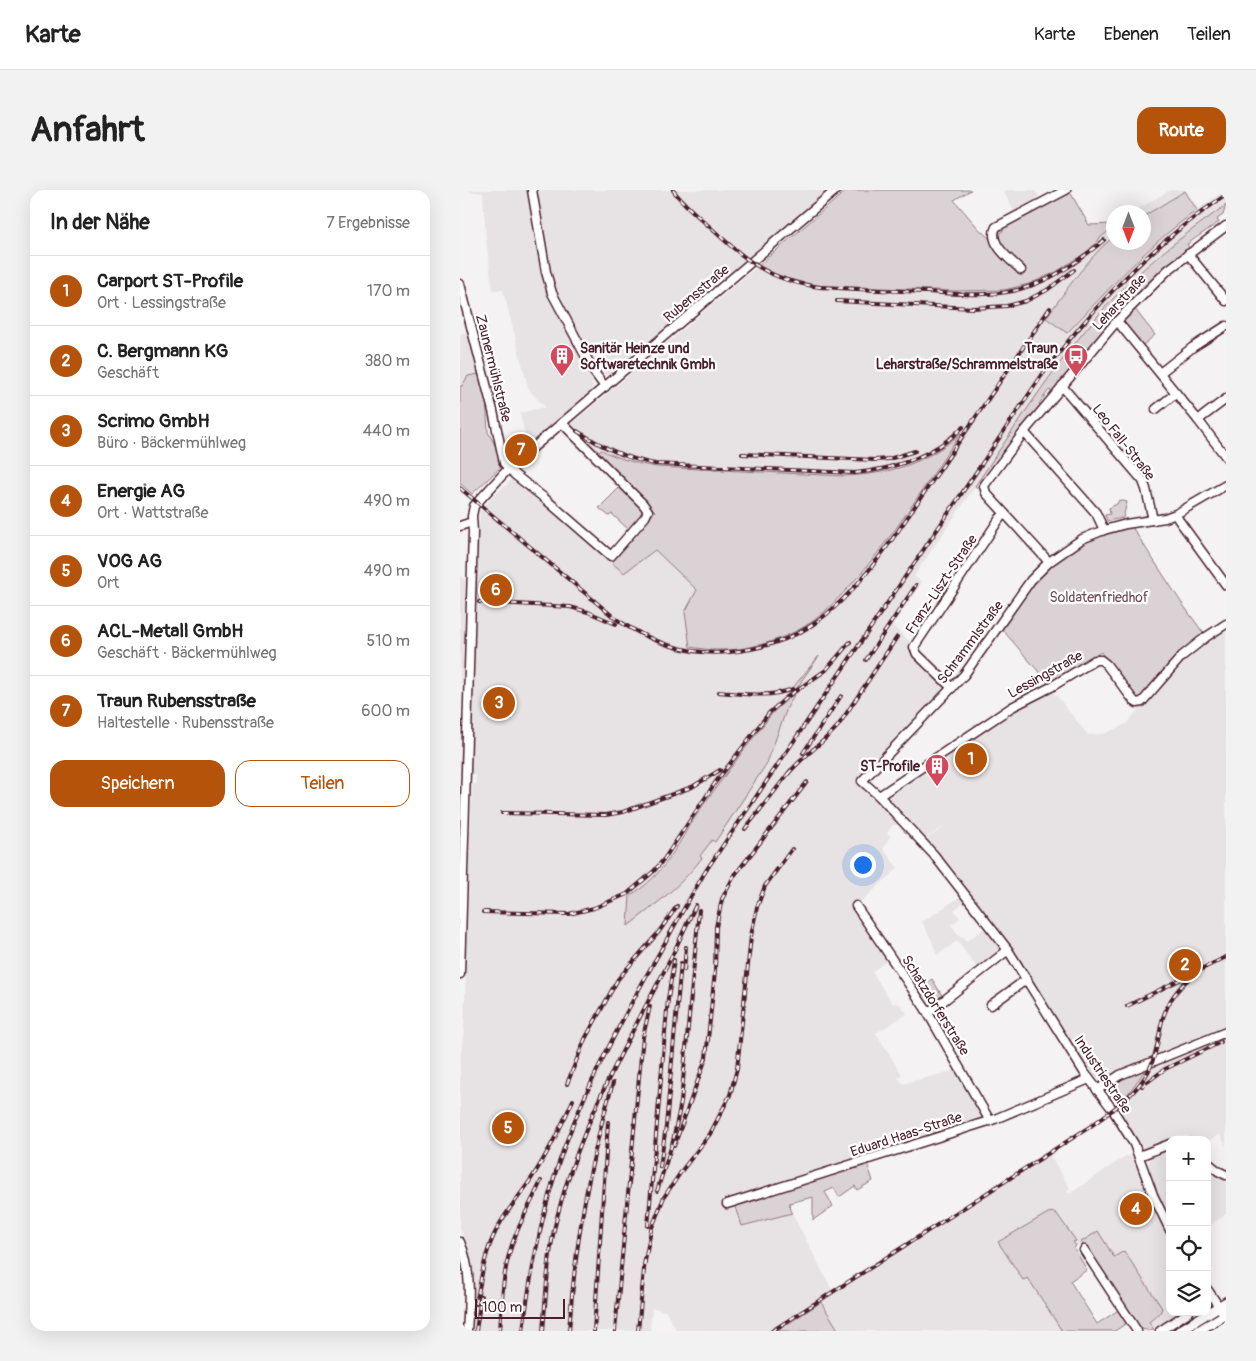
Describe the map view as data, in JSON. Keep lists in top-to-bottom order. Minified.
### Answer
{"streets":{"street":["Rubensstraße","Leharstraße","Zaunermühlstraße","Leo Fall-Straße","Franz-Liszt-Straße","Schrammlstraße","Lessingstraße","Schatzdorferstraße","Industriestraße","Eduard Haas-Straße"]},"crossings":[["Rubensstraße","Zaunermühlstraße"],["Leharstraße","Leo Fall-Straße"],["Leharstraße","Franz-Liszt-Straße"],["Leharstraße","Schrammlstraße"],["Leo Fall-Straße","Schrammlstraße"],["Franz-Liszt-Straße","Schrammlstraße"],["Schrammlstraße","Industriestraße"],["Lessingstraße","Industriestraße"],["Schatzdorferstraße","Eduard Haas-Straße"],["Industriestraße","Eduard Haas-Straße"]],"parks":["Soldatenfriedhof"],"places":{"building":["Sanitär Heinze und Softwaretechnik Gmbh","ST-Profile"],"bus stop":["Traun Leharstraße/Schrammelstraße"]},"scale_bar":"100 m","north":"bottom","page":{"header":"Karte","nav":["Karte","Ebenen","Teilen"],"buttons":["Route",["Speichern","Teilen"]],"title":"Anfahrt","heading":["In der Nähe","7 Ergebnisse"],"list":[{"mark":"1","name":"Carport ST-Profile","note":"Ort · Lessingstraße","value":"170 m"},{"mark":"2","name":"C. Bergmann KG","note":"Geschäft","value":"380 m"},{"mark":"3","name":"Scrimo GmbH","note":"Büro · Bäckermühlweg","value":"440 m"},{"mark":"4","name":"Energie AG","note":"Ort · Wattstraße","value":"490 m"},{"mark":"5","name":"VOG AG","note":"Ort","value":"490 m"},{"mark":"6","name":"ACL-Metall GmbH","note":"Geschäft · Bäckermühlweg","value":"510 m"},{"mark":"7","name":"Traun Rubensstraße","note":"Haltestelle · Rubensstraße","value":"600 m"}],"pins":["7","6","3","1","2","5","4"],"map_buttons":["+","−"],"scale":"100 m"}}
